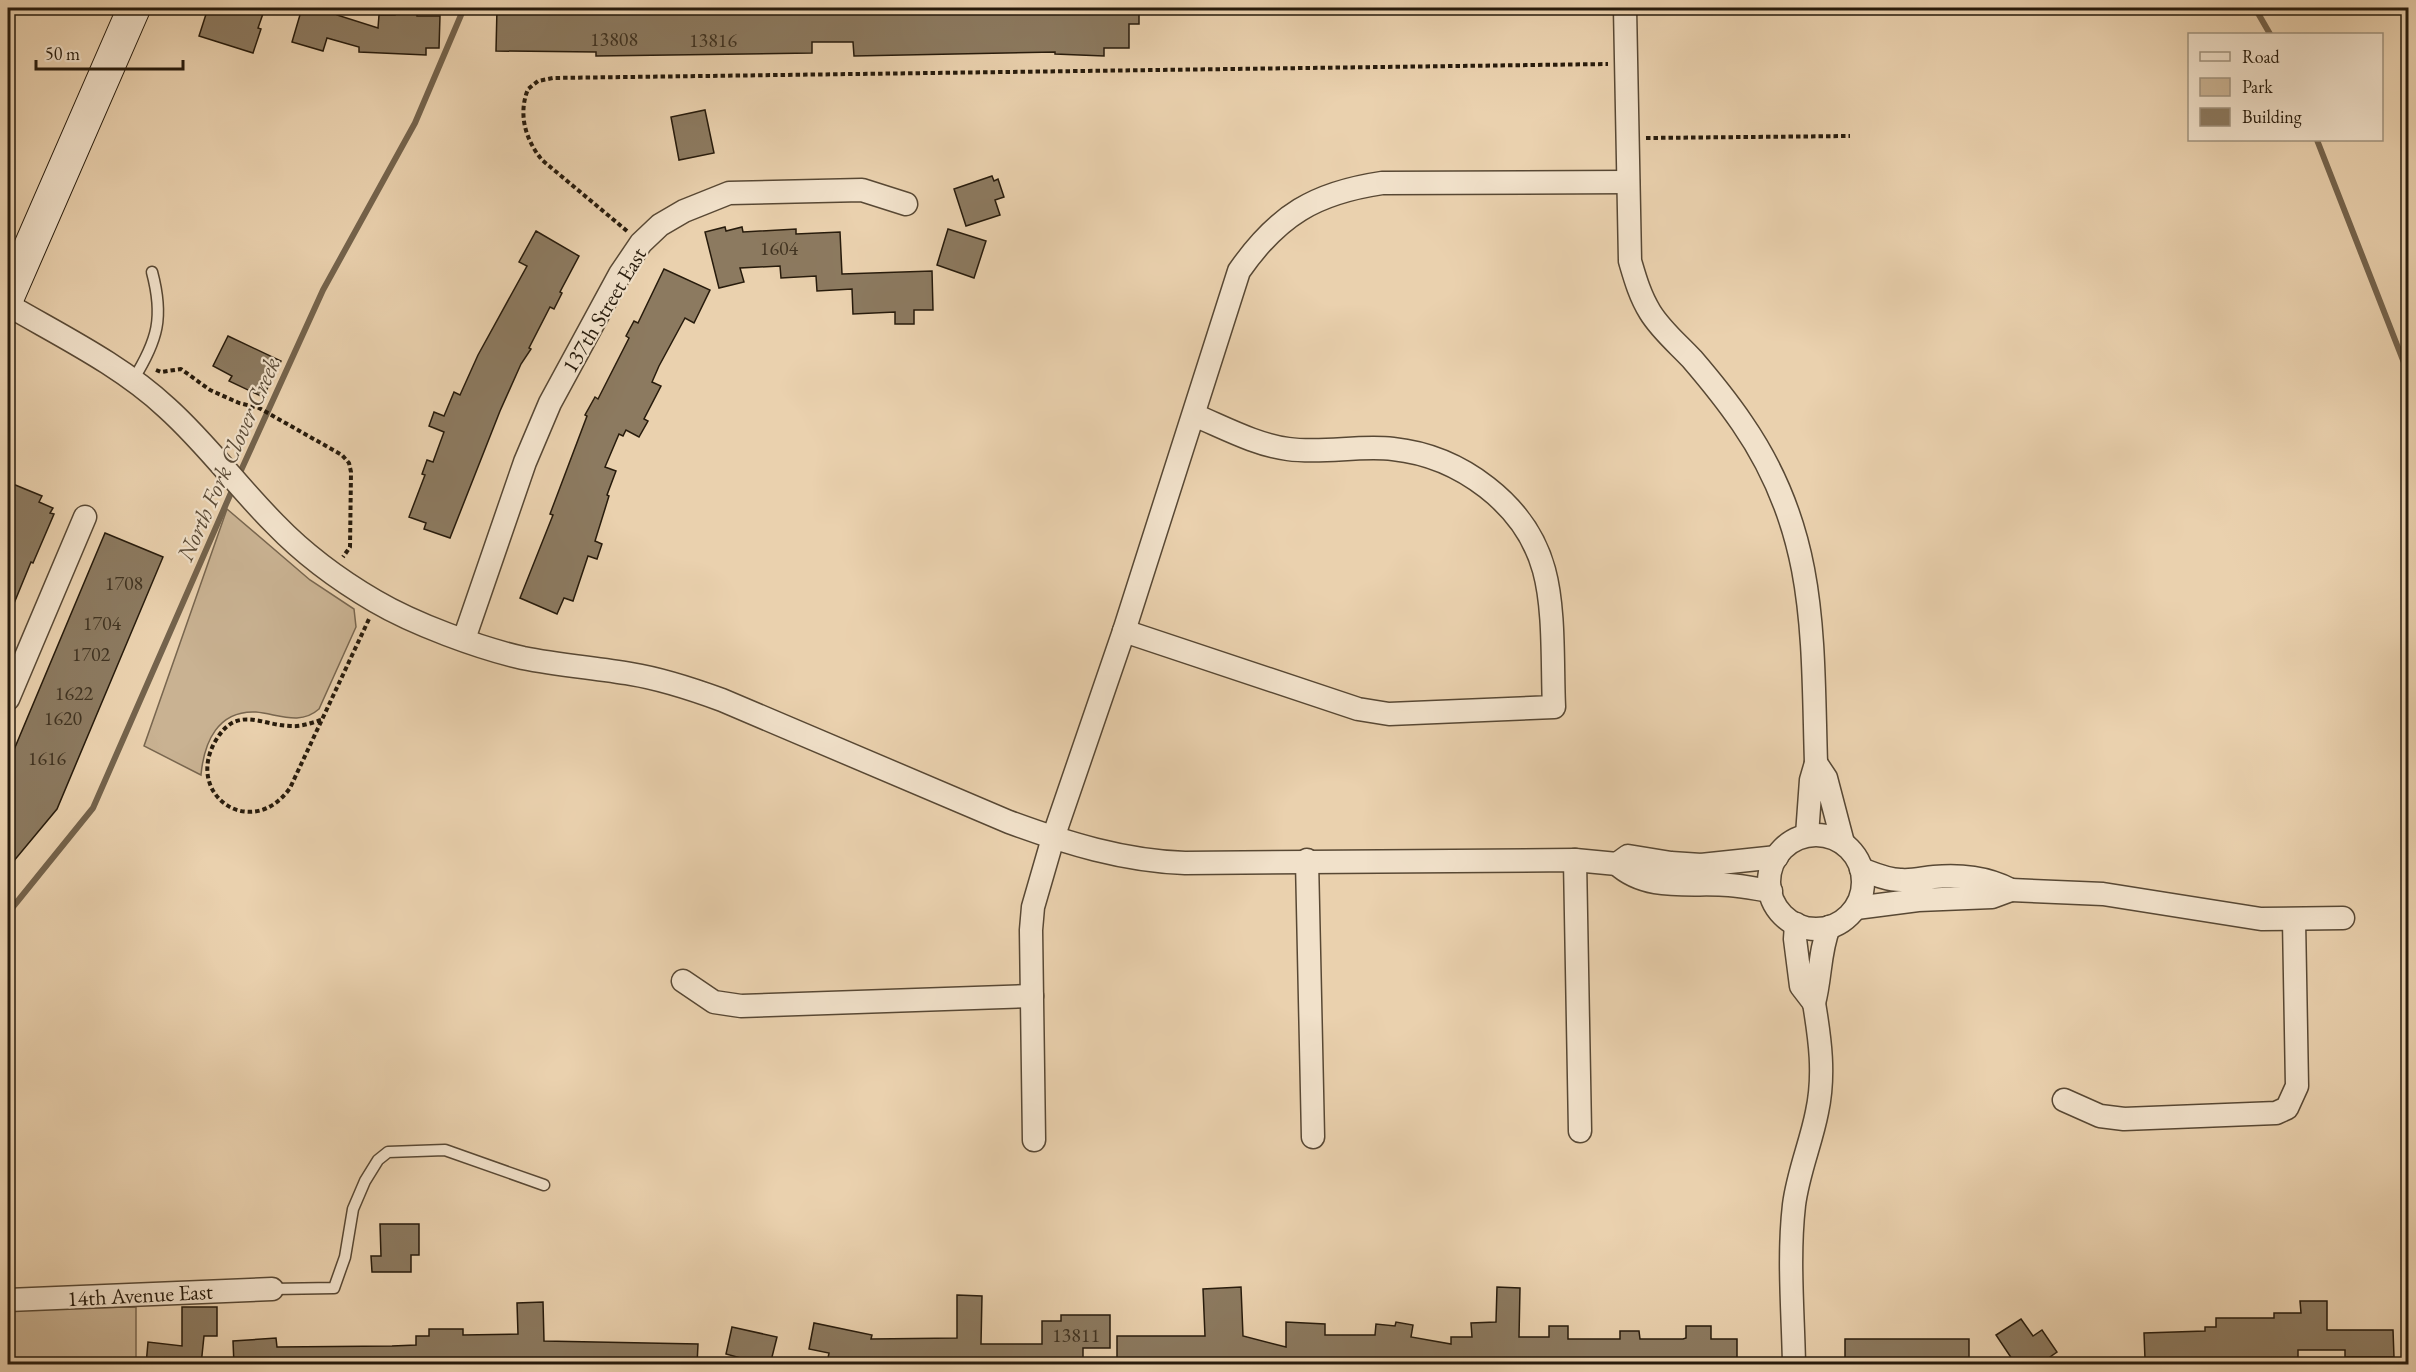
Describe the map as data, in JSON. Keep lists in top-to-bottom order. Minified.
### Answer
{"streets":{"street":["137th Street East","14th Avenue East"]},"water":["North Fork Clover Creek"],"house_numbers":["13808","13816","1604","1708","1704","1702","1622","1620","1616","13811"],"legend":["Road","Park","Building"],"scale_bar":"50 m"}
